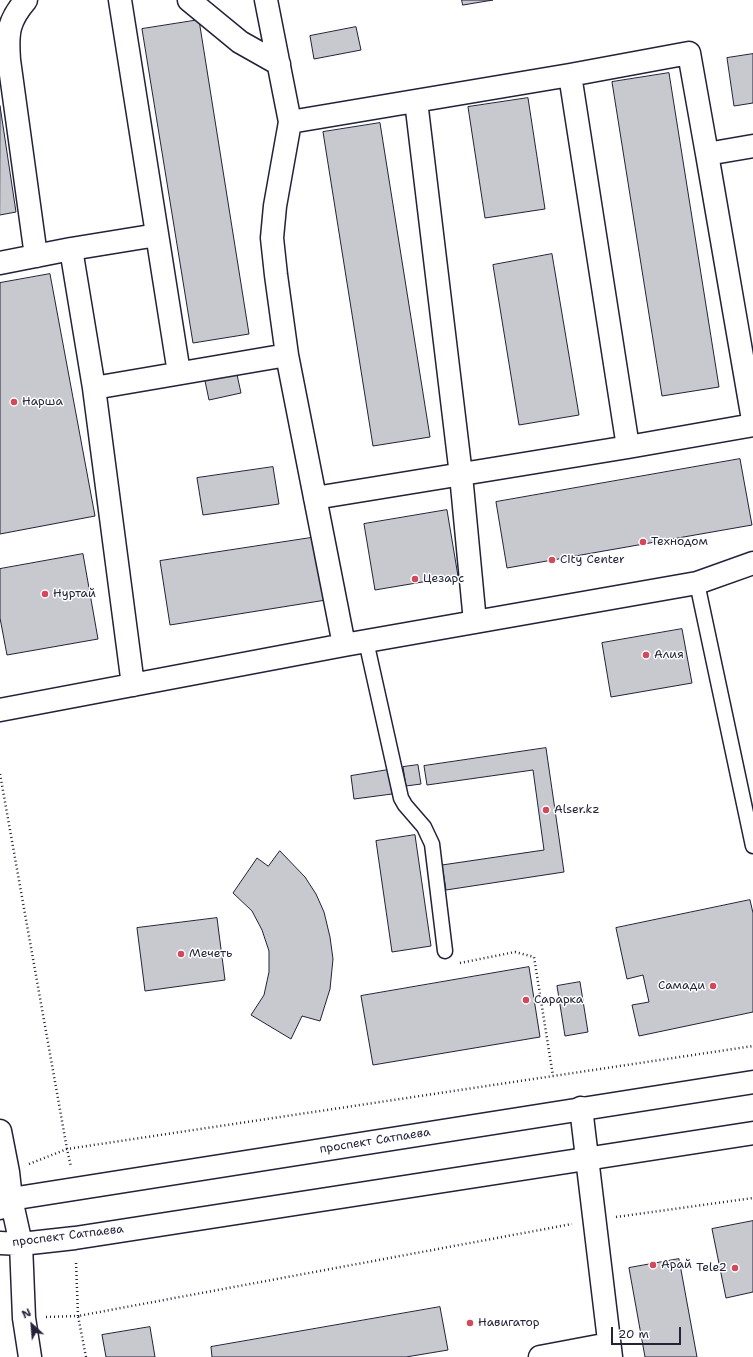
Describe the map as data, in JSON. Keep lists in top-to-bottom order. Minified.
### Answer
{"streets":{"street":["проспект Сатпаева"]},"places":["Нарша","Технодом","City Center","Цезарс","Нуртай","Алия","Alser.kz","Мечеть","Самади","Сарарка","Арай","Tele2","Навигатор"],"scale_bar":"20 m","north":"top left"}
